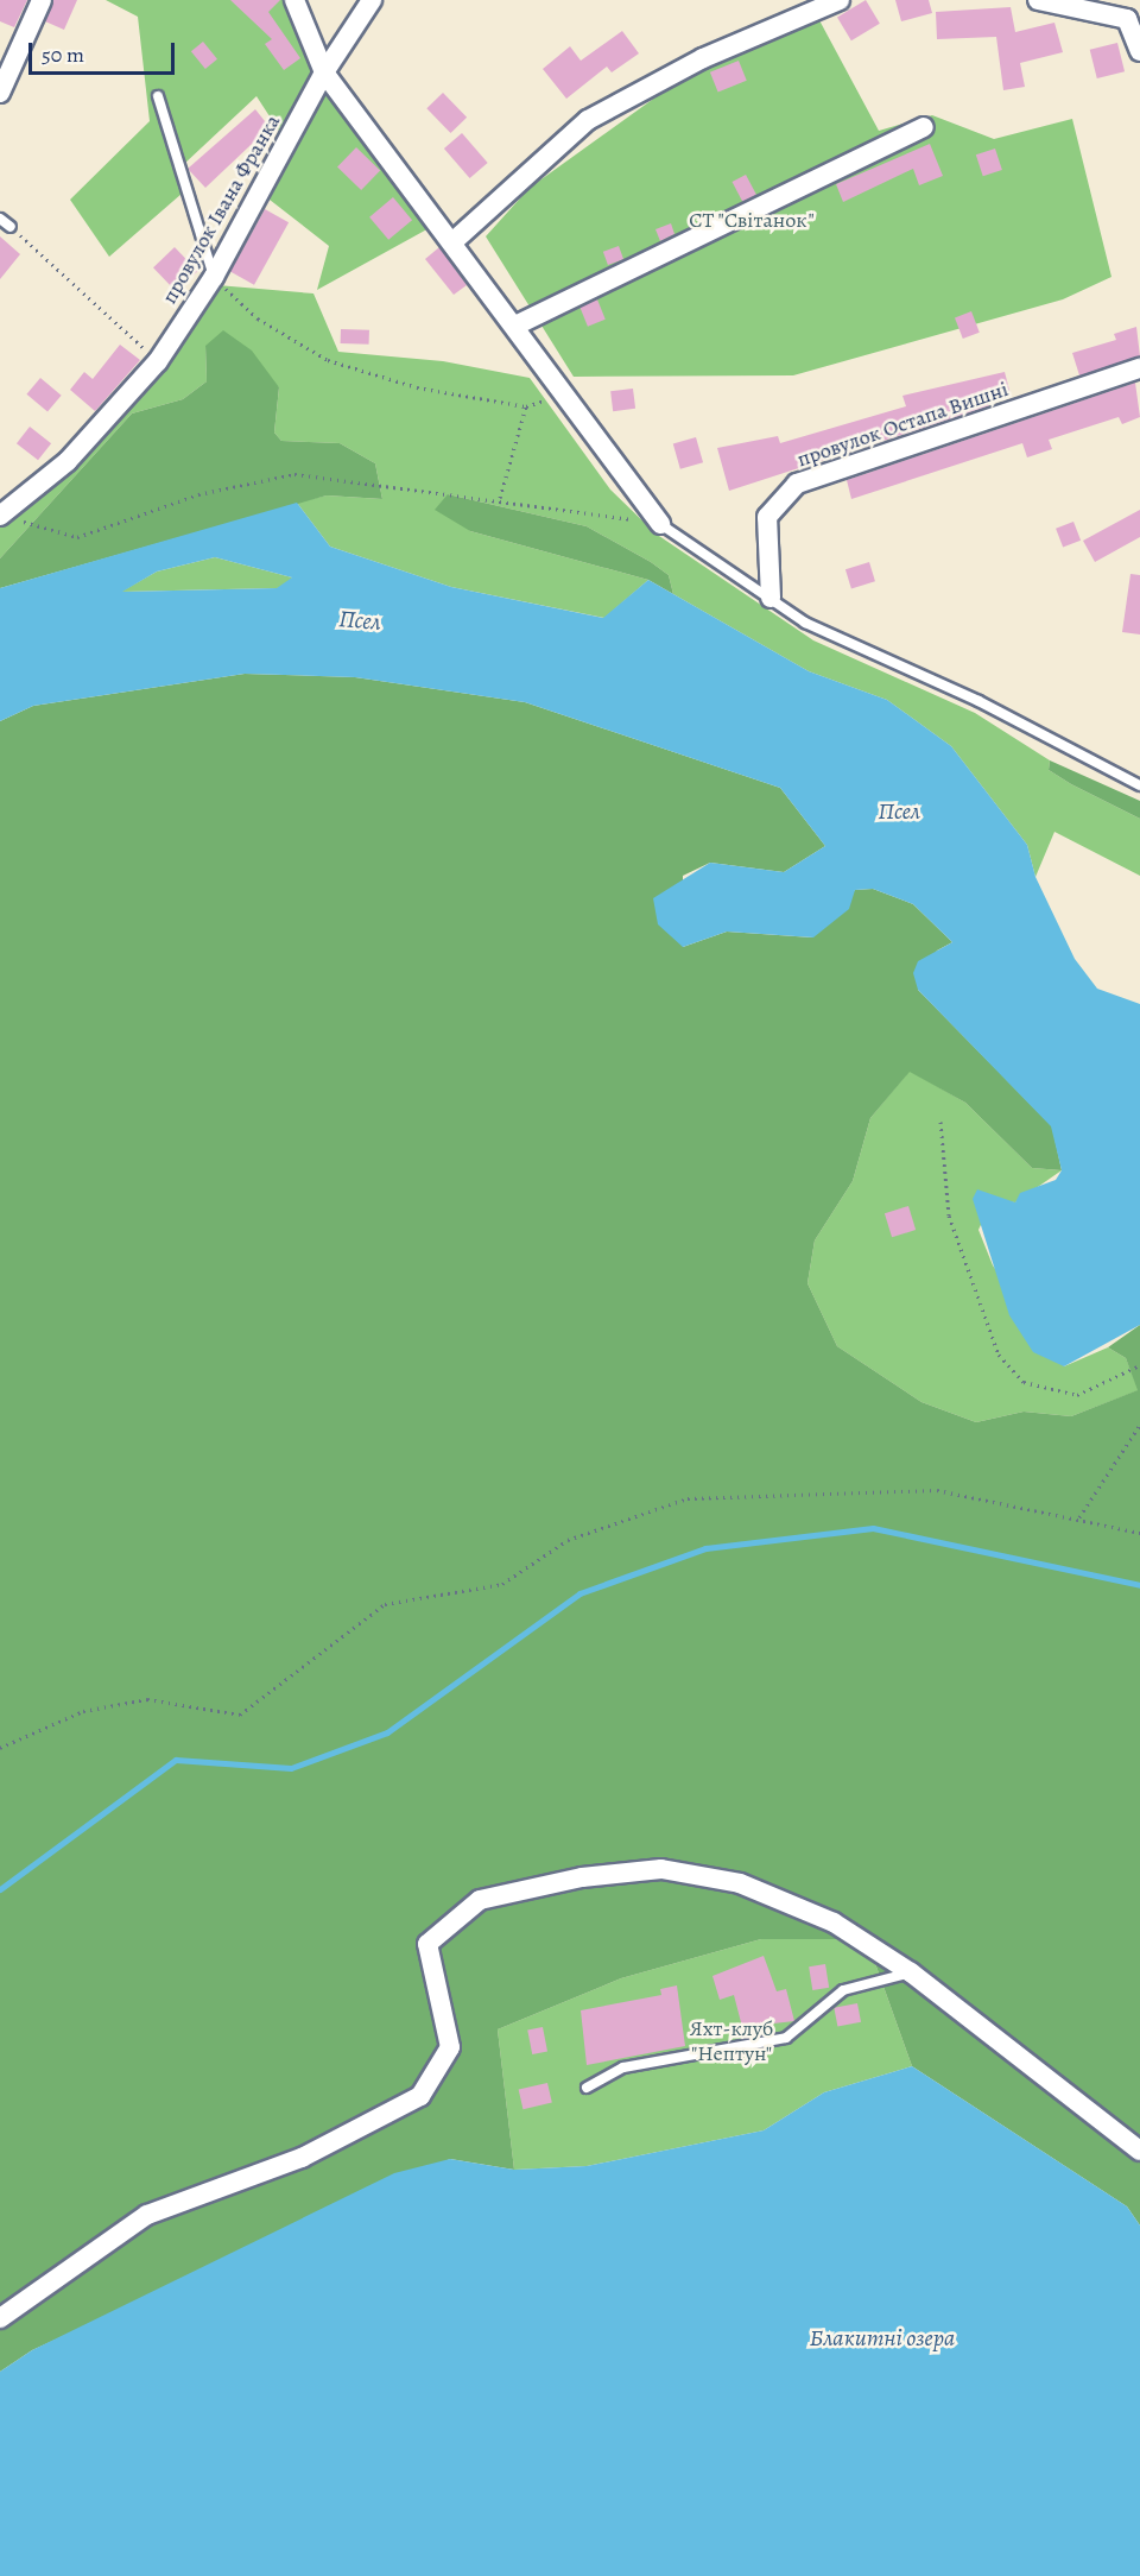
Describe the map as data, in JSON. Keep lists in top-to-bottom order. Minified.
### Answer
{"streets":{"street":["провулок Івана Франка","провулок Остапа Вишні"]},"water":["Псел","Блакитні озера"],"parks":["СТ \"Світанок\"","Яхт-клуб \"Нептун\""],"scale_bar":"50 m"}
